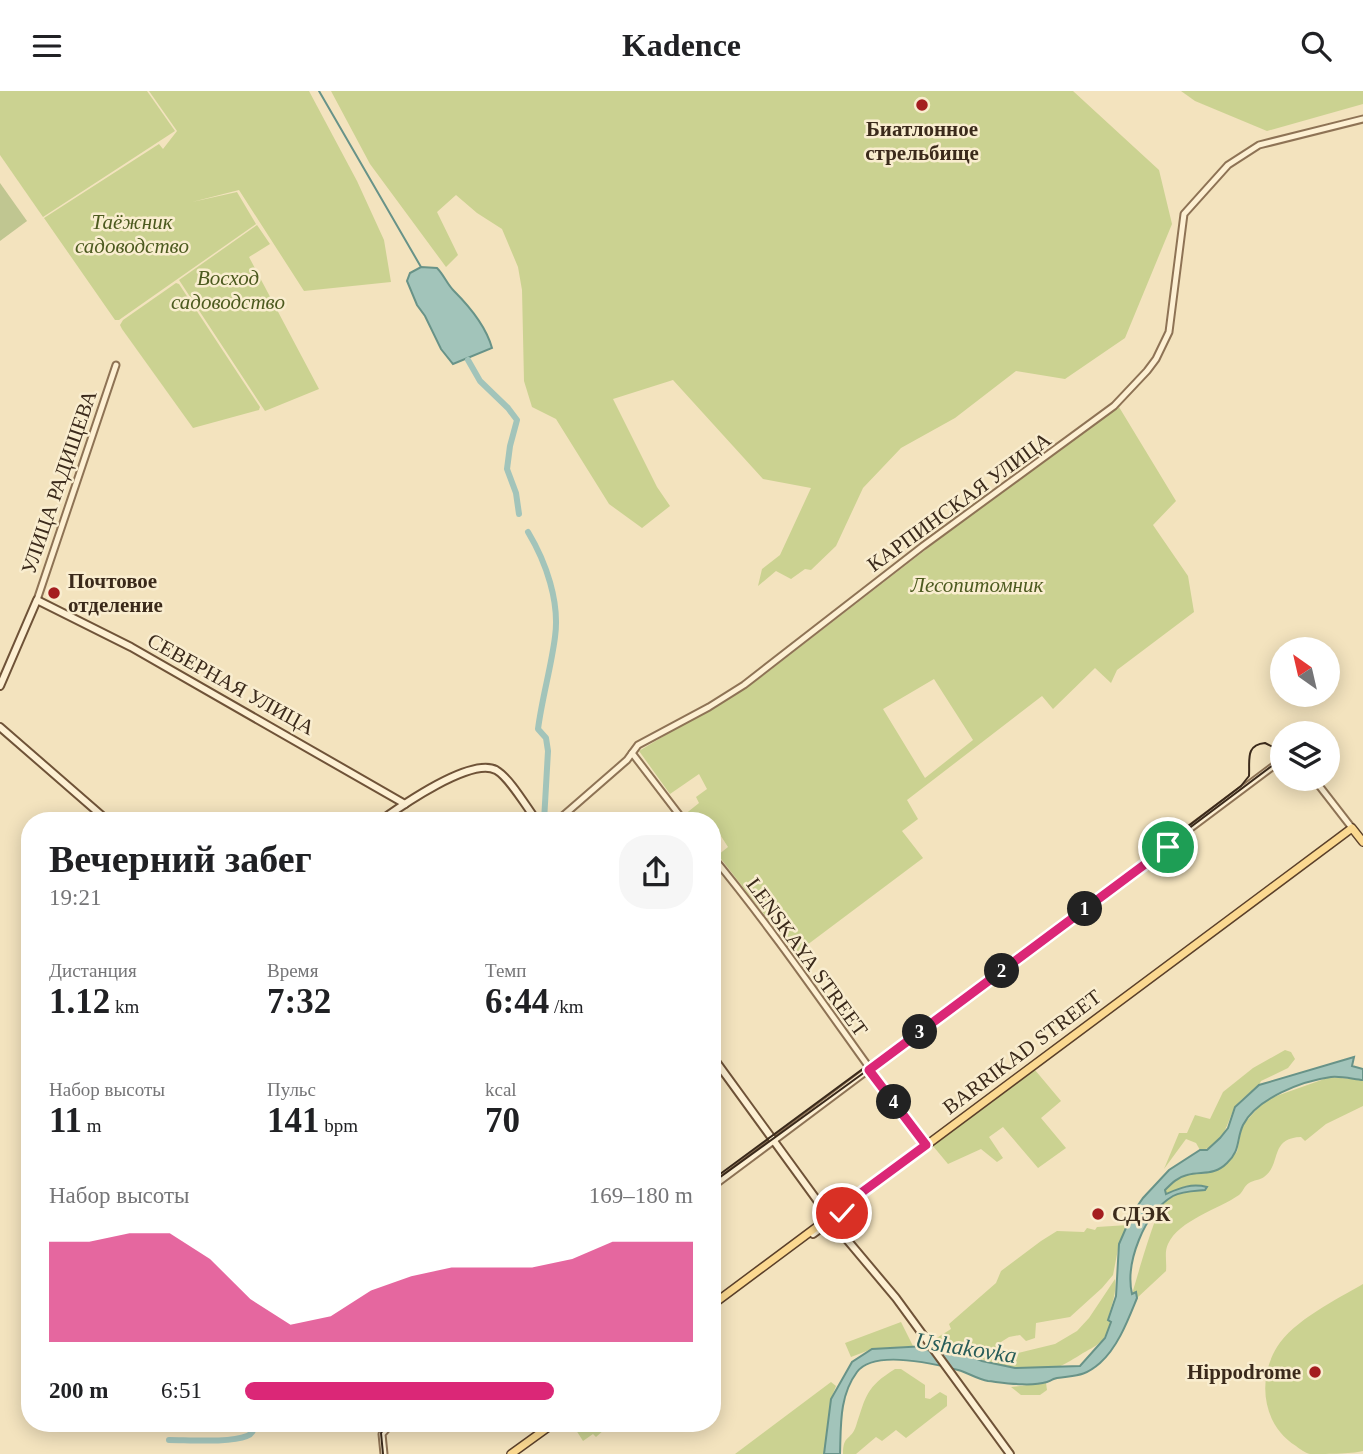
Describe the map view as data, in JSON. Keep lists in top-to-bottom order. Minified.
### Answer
{"streets":{"main road":["УЛИЦА РАДИЩЕВА","СЕВЕРНАЯ УЛИЦА","BARRIKAD STREET"],"street":["КАРПИНСКАЯ УЛИЦА","LENSKAYA STREET"]},"crossings":[["УЛИЦА РАДИЩЕВА","СЕВЕРНАЯ УЛИЦА"],["LENSKAYA STREET","BARRIKAD STREET"]],"water":["Ushakovka"],"parks":["Таёжник садоводство","Восход садоводство","Лесопитомник"],"places":["Биатлонное стрельбище","Почтовое отделение","СДЭК","Hippodrome"],"north":"top left","page":{"header":"Kadence","heading":["Вечерний забег","19:21"],"pins":["1","2","3","4"],"stats":[["Дистанция","1.12 km"],["Время","7:32"],["Темп","6:44 /km"],["Набор высоты","11 m"],["Пульс","141 bpm"],["kcal","70"]],"chart":["Набор высоты","169–180 m"],"list":[{"name":"200 m","note":"6:51"}]}}
